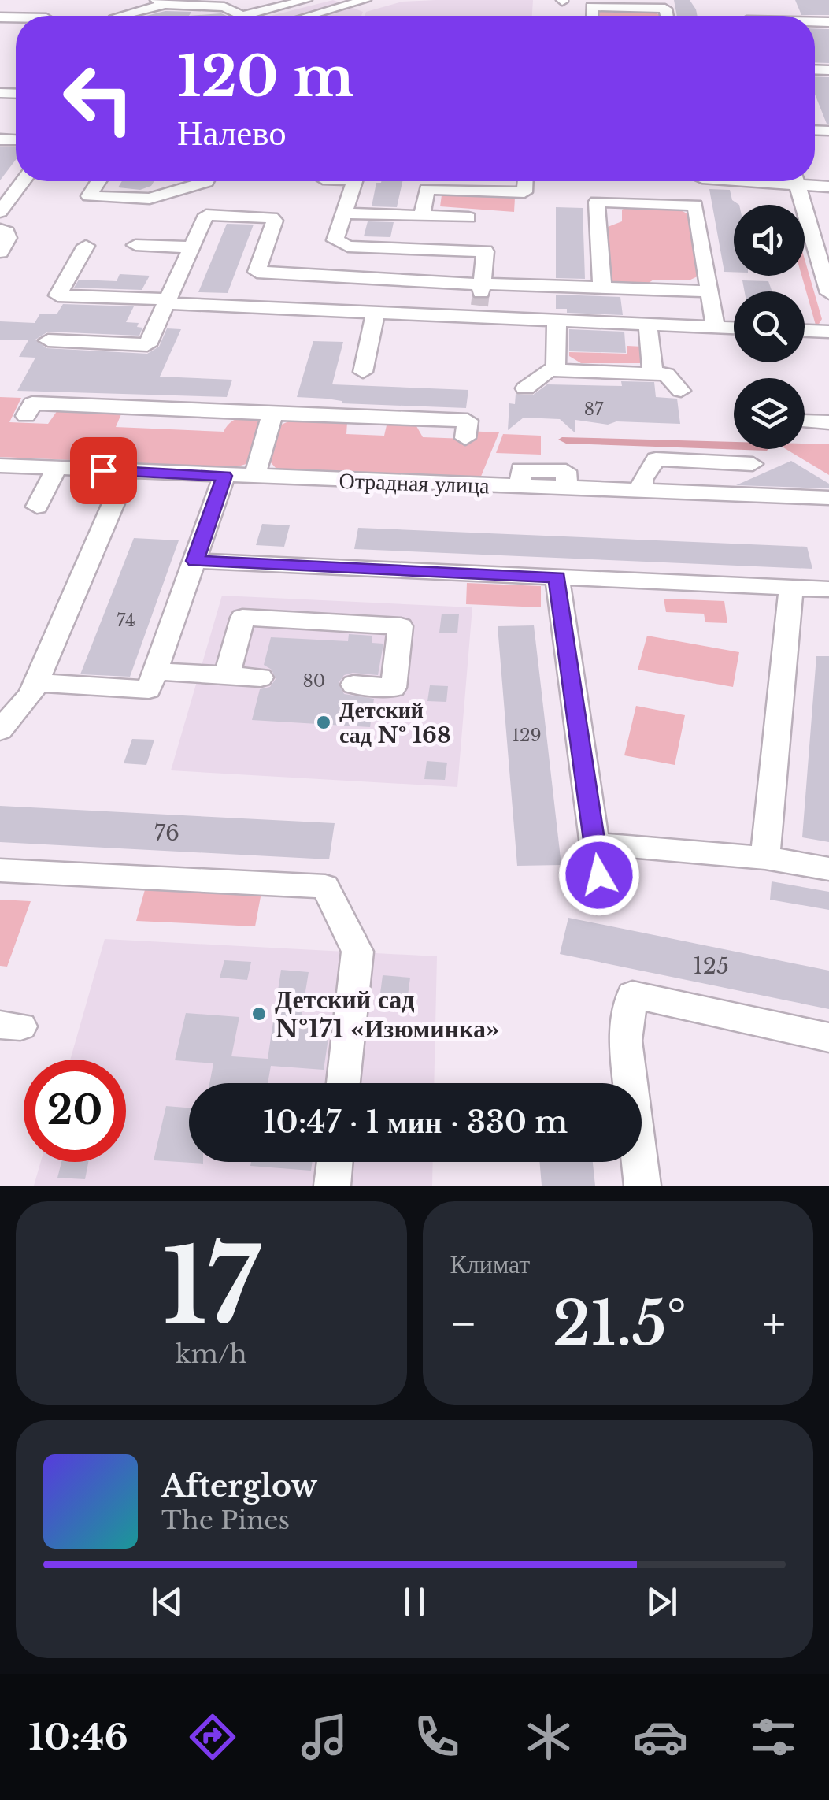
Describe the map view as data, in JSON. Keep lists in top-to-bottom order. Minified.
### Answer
{"streets":{"street":["Отрадная улица"]},"places":["Детский сад № 168","Детский сад №171 «Изюминка»"],"house_numbers":["87","74","80","129","76","125"],"page":{"turn":["120 m","Налево"],"limit":"20","trip":"10:47 · 1 мин · 330 m","tile":[["17","km/h"],"Климат"],"heat":["−","21.5°","+"],"song":["Afterglow","The Pines"],"tabs":"10:46"}}
